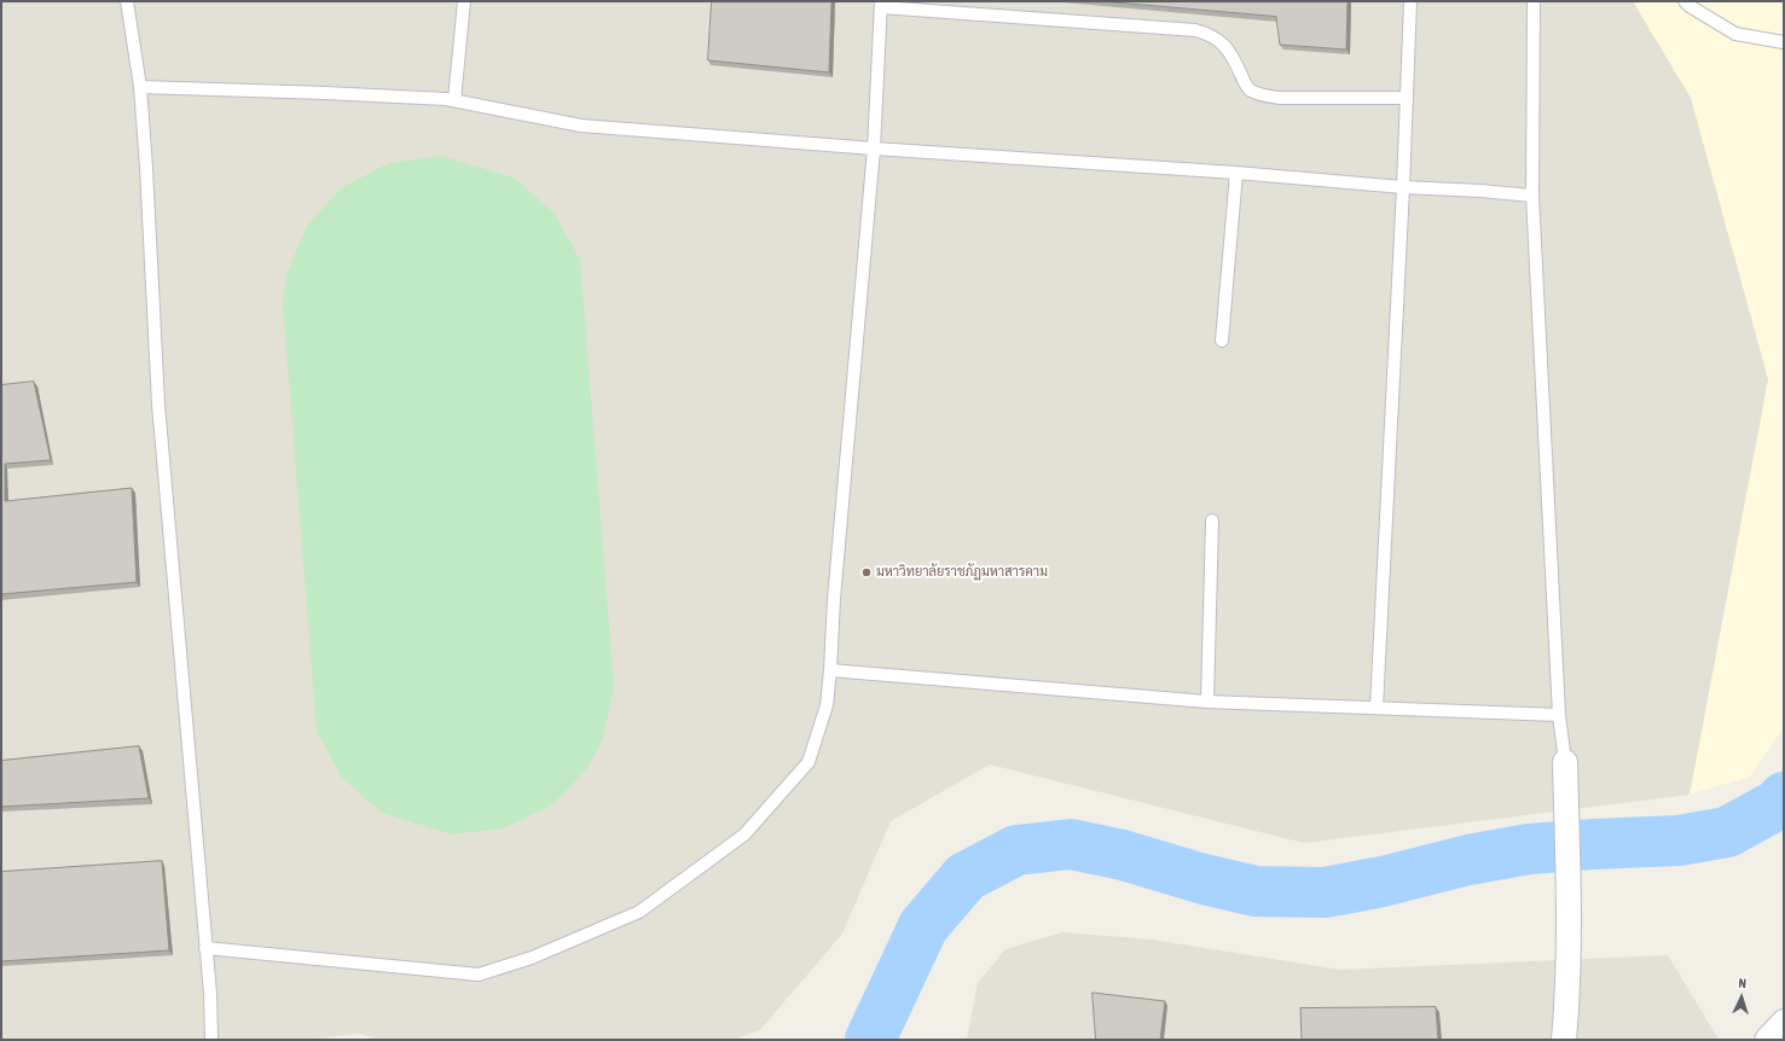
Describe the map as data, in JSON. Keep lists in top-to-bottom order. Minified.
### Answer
{"places":["มหาวิทยาลัยราชภัฏมหาสารคาม"],"north":"top"}
